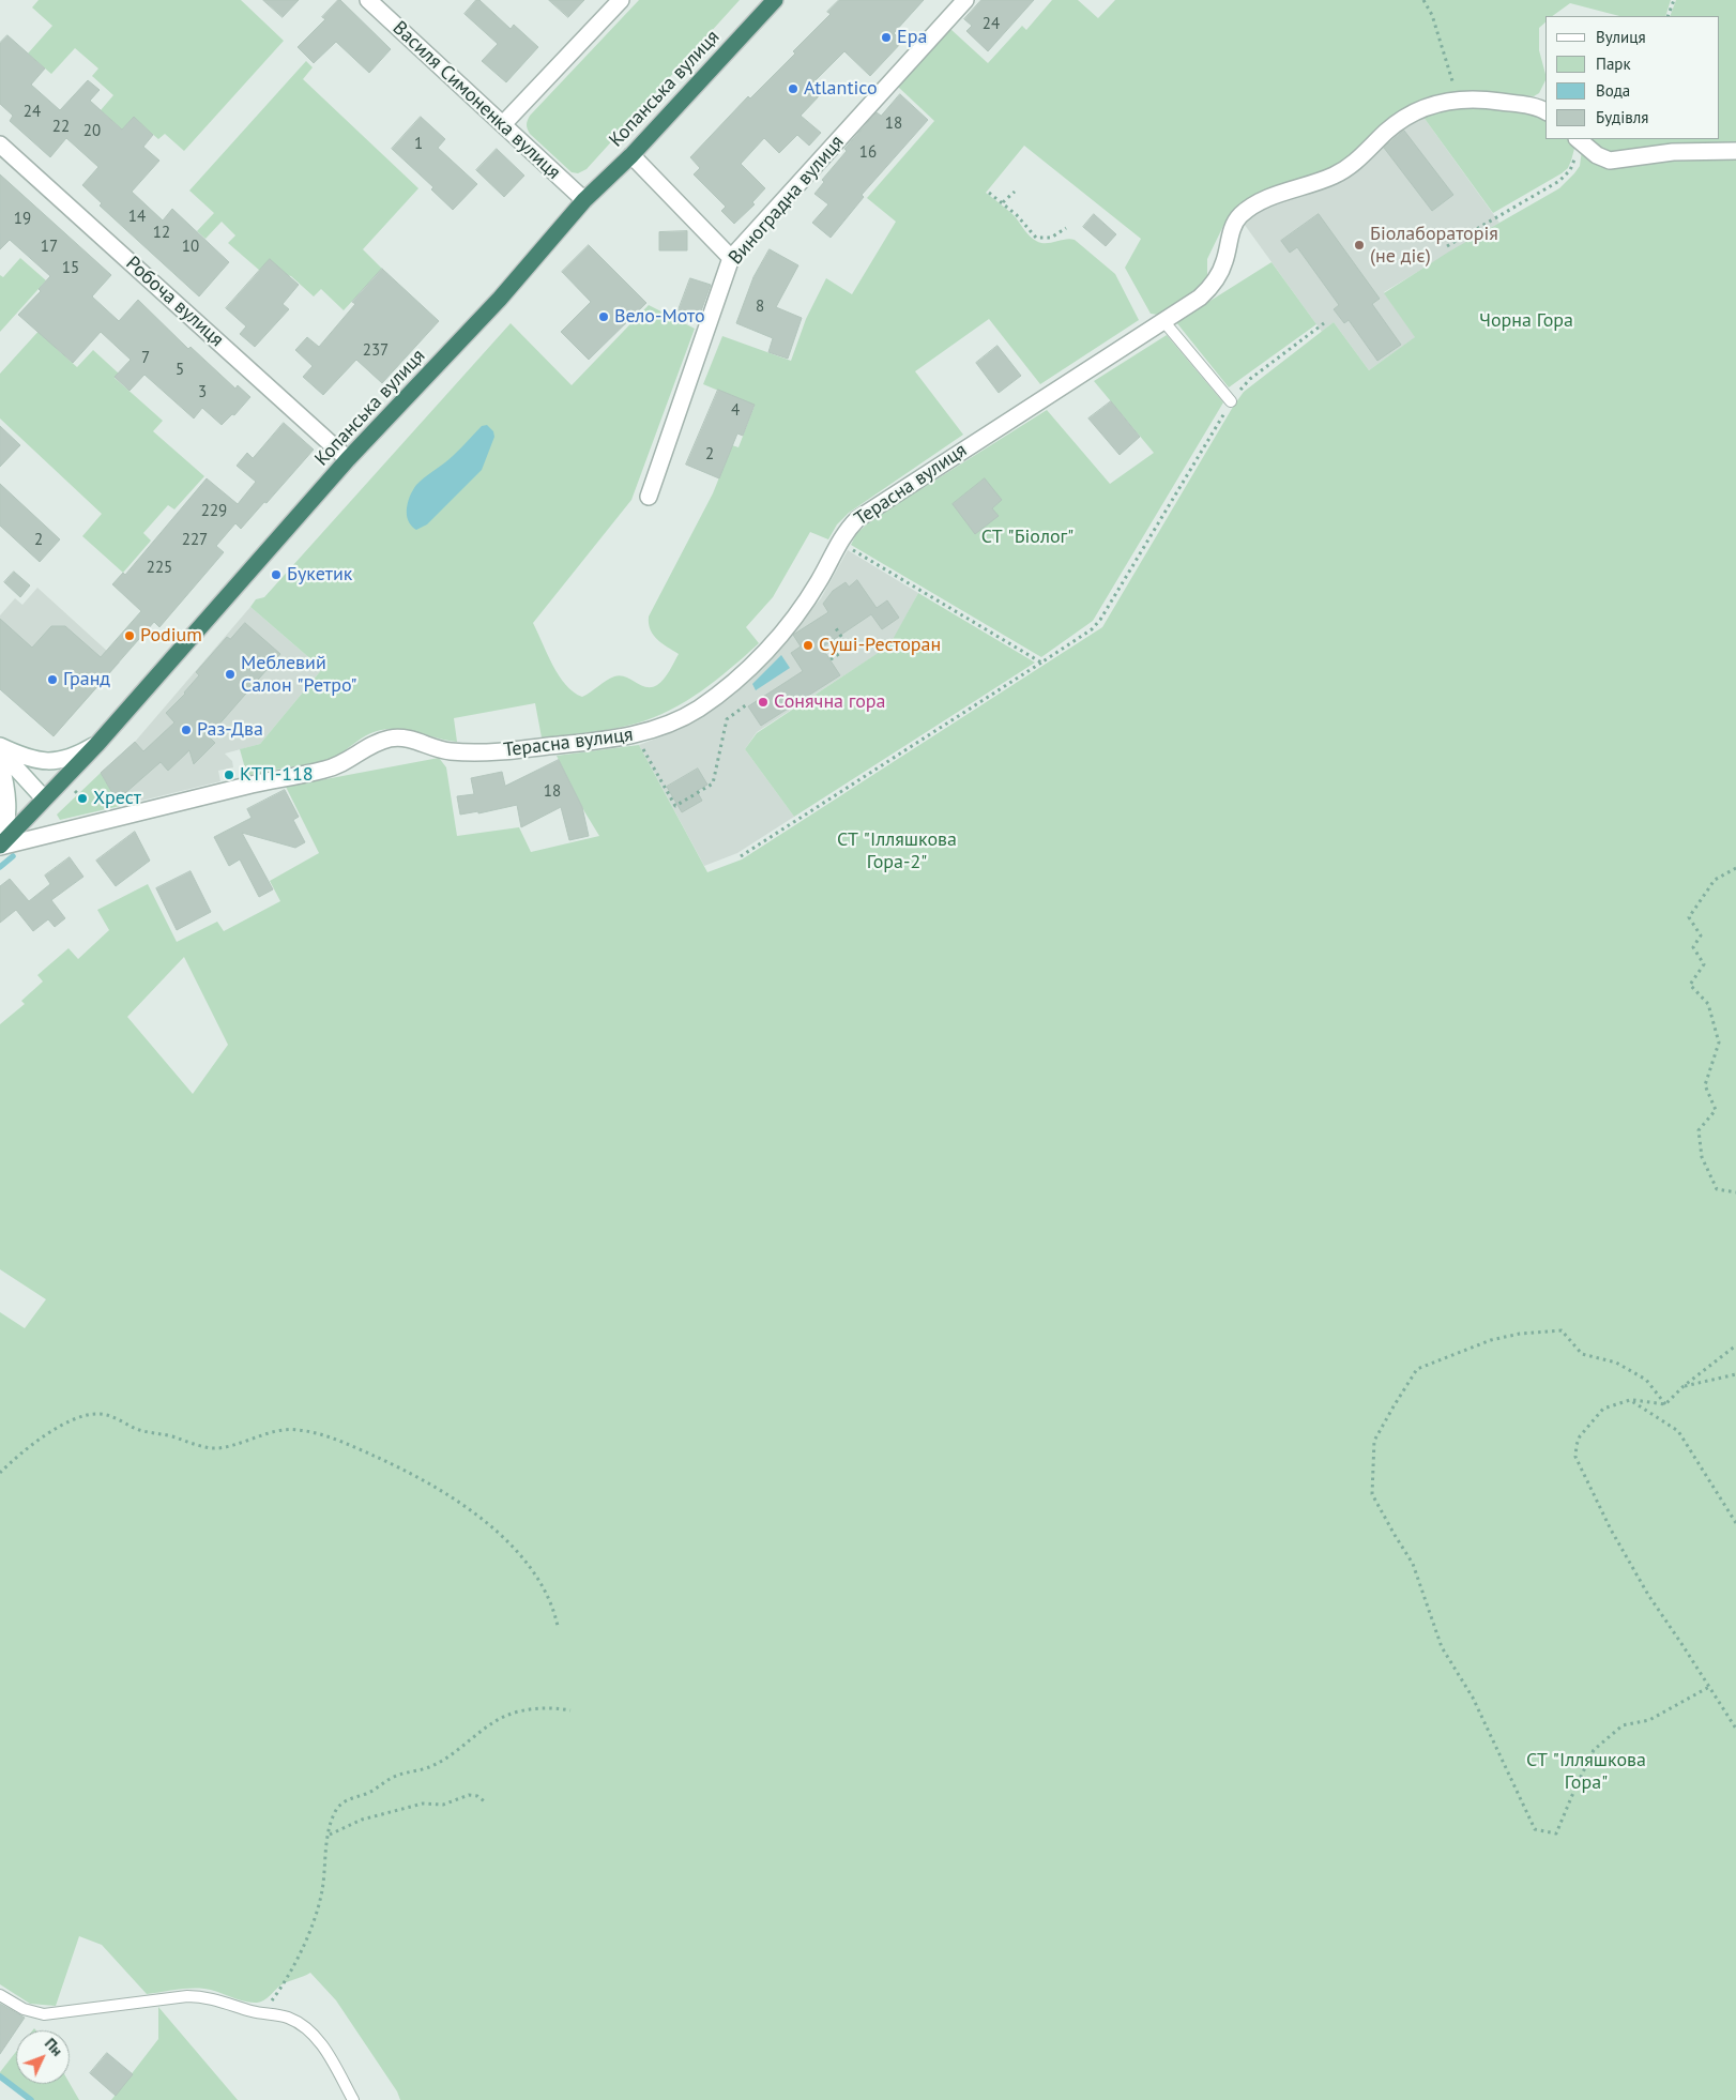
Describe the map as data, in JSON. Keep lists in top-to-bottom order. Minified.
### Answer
{"streets":{"highway":["Копанська вулиця"],"street":["Василя Симоненка вулиця","Виноградна вулиця","Робоча вулиця","Терасна вулиця"]},"crossings":[["Копанська вулиця","Василя Симоненка вулиця"],["Копанська вулиця","Робоча вулиця"],["Копанська вулиця","Терасна вулиця"]],"parks":["Чорна Гора","СТ \"Біолог\"","СТ \"Ілляшкова Гора-2\"","СТ \"Ілляшкова Гора\""],"places":["Ера","Atlantico","Біолабораторія (не діє)","Вело-Мото","Букетик","Podium","Суші-Ресторан","Меблевий Салон \"Ретро\"","Гранд","Сонячна гора","Раз-Два","КТП-118","Хрест"],"house_numbers":["24","24","18","22","20","1","16","14","19","12","17","10","15","8","237","7","5","3","4","2","229","2","227","225","18"],"legend":["Вулиця","Парк","Вода","Будівля"],"north":"top right"}
